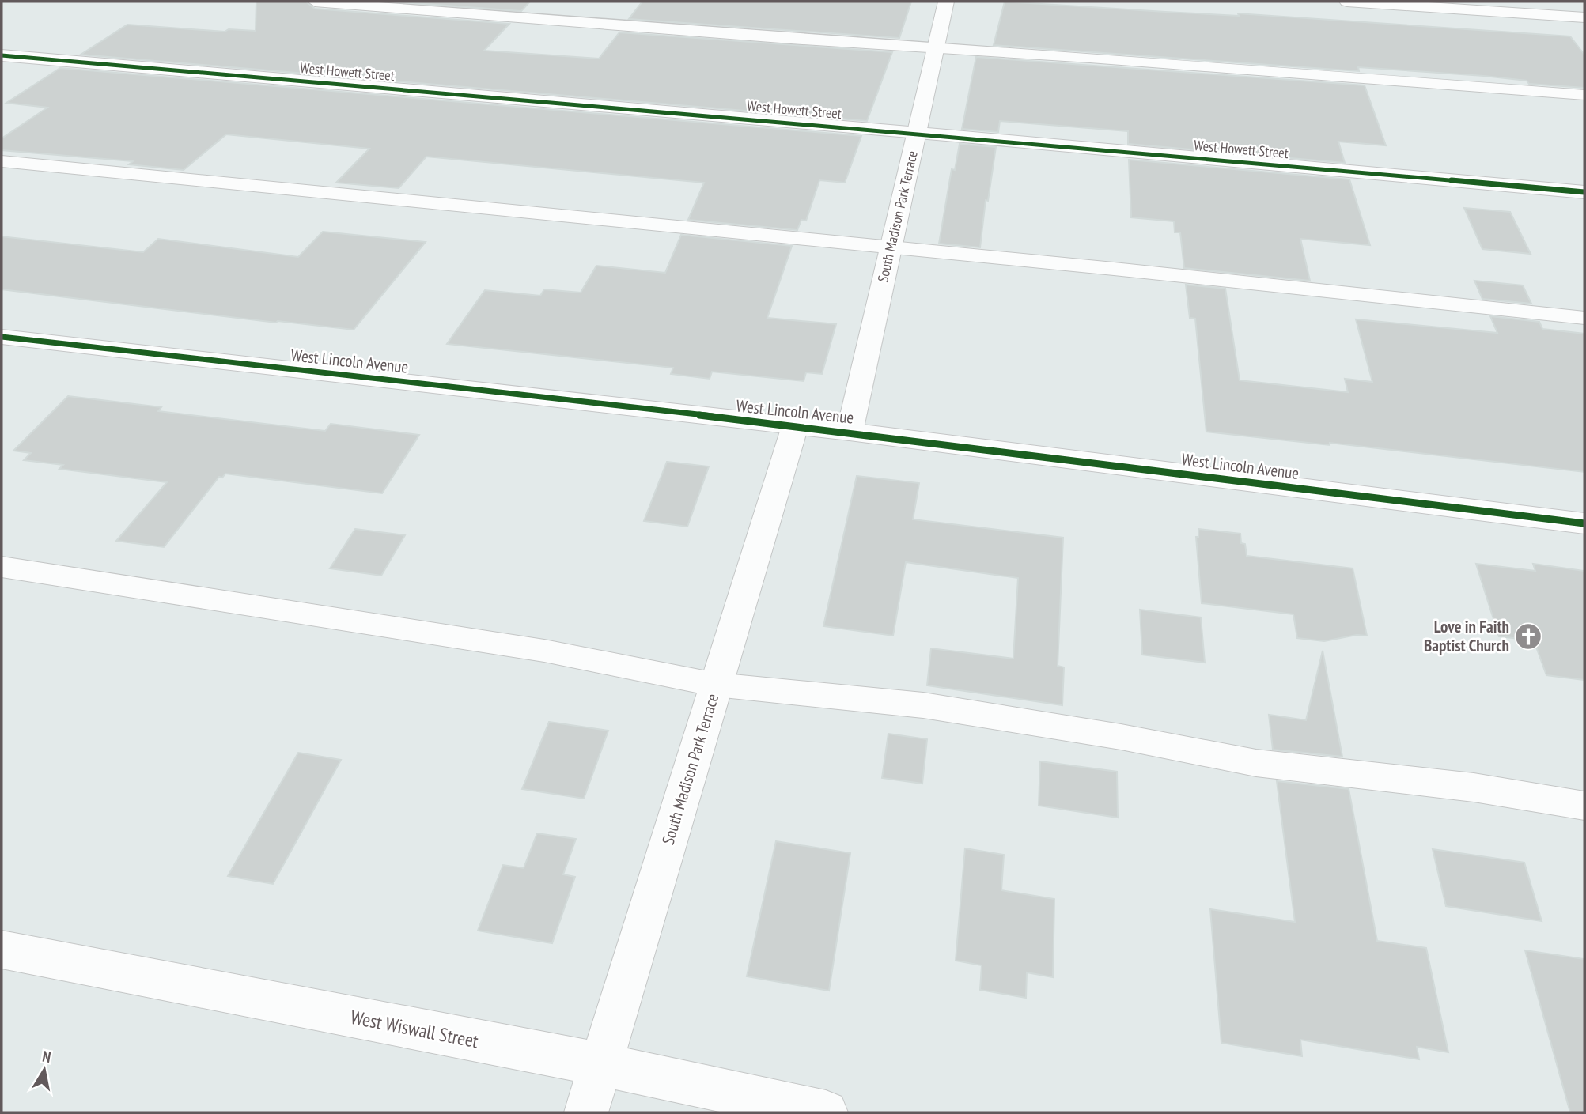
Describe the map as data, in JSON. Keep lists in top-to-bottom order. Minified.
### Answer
{"streets":{"main road":["West Howett Street","South Madison Park Terrace","West Lincoln Avenue","West Wiswall Street"]},"crossings":[["West Howett Street","South Madison Park Terrace"],["South Madison Park Terrace","West Lincoln Avenue"],["South Madison Park Terrace","West Wiswall Street"]],"places":{"church":["Love in Faith Baptist Church"]},"north":"top"}
